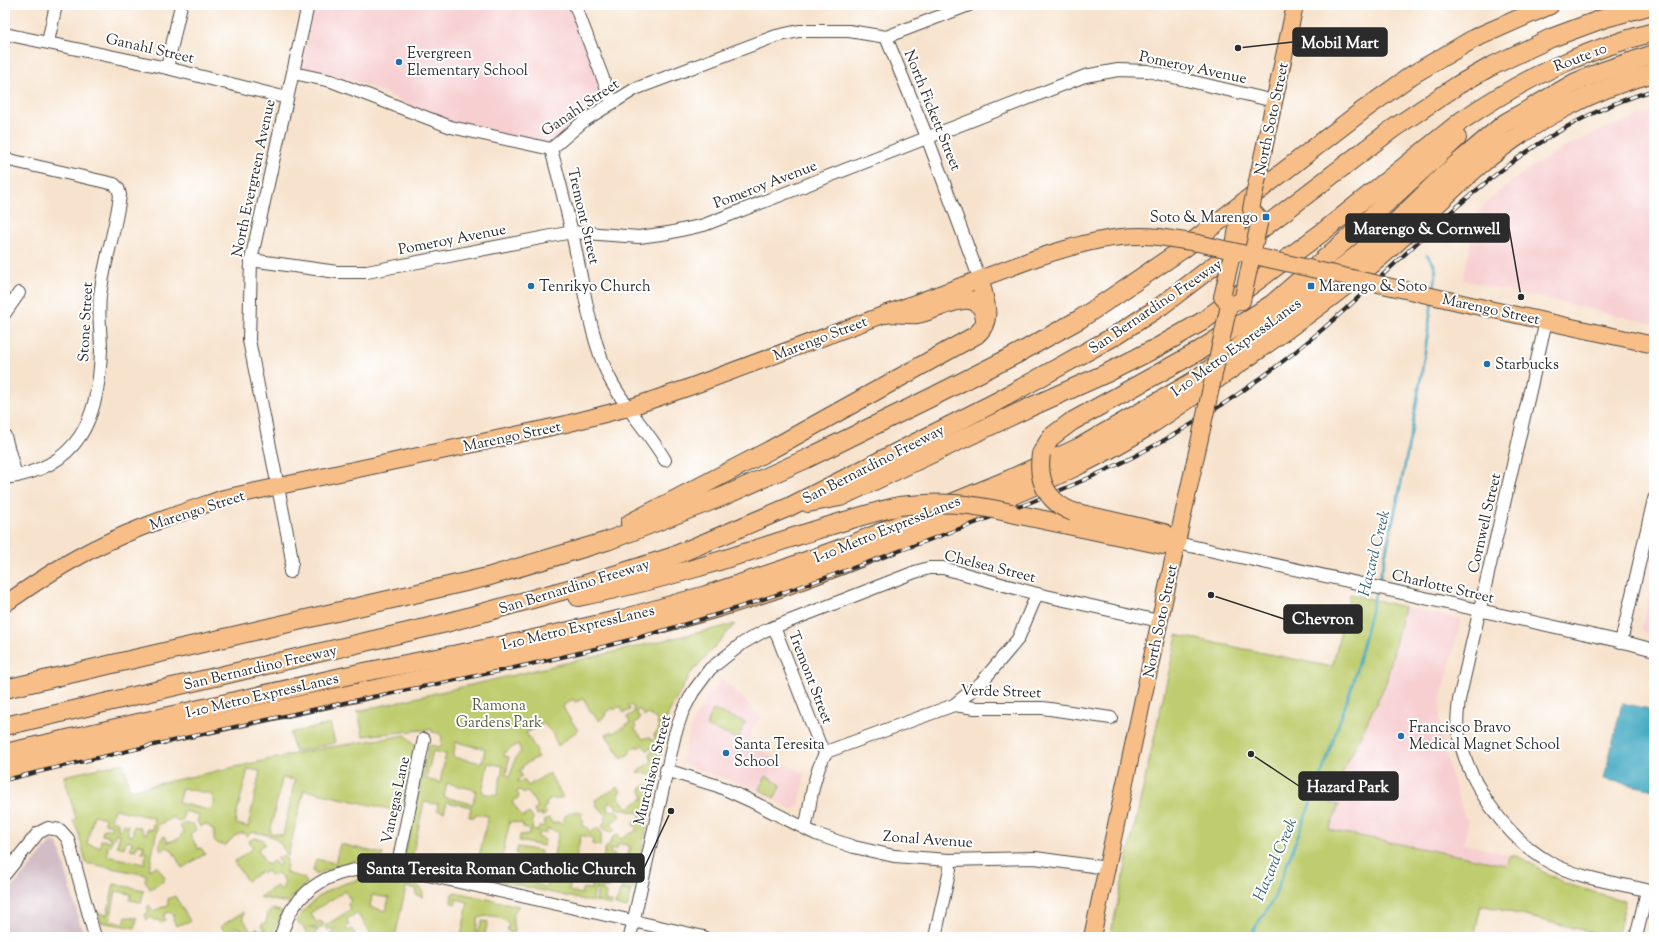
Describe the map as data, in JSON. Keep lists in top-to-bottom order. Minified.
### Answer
{"streets":{"highway":["Route 10","San Bernardino Freeway","I-10 Metro ExpressLanes"],"main road":["North Soto Street","Marengo Street"],"street":["Ganahl Street","Pomeroy Avenue","North Fickett Street","North Evergreen Avenue","Tremont Street","Stone Street","Cornwell Street","Chelsea Street","Charlotte Street","Verde Street","Murchison Street","Vanegas Lane","Zonal Avenue"]},"crossings":[["Ganahl Street","North Fickett Street"],["Ganahl Street","North Evergreen Avenue"],["Ganahl Street","Tremont Street"],["Pomeroy Avenue","North Fickett Street"],["Pomeroy Avenue","North Soto Street"],["Pomeroy Avenue","North Evergreen Avenue"],["Pomeroy Avenue","Tremont Street"],["North Fickett Street","Marengo Street"],["North Soto Street","Marengo Street"],["North Soto Street","Chelsea Street"],["North Soto Street","Charlotte Street"],["North Soto Street","Zonal Avenue"],["North Evergreen Avenue","Marengo Street"],["Tremont Street","Marengo Street"],["Tremont Street","Chelsea Street"],["Tremont Street","Verde Street"],["Tremont Street","Murchison Street"],["Marengo Street","Cornwell Street"],["Cornwell Street","Charlotte Street"],["Chelsea Street","Murchison Street"],["Murchison Street","Zonal Avenue"]],"water":["Hazard Creek"],"parks":["Ramona Gardens Park"],"places":{"other":["Mobil Mart","Evergreen Elementary School","Tenrikyo Church","Marengo & Cornwell","Starbucks","Chevron","Francisco Bravo Medical Magnet School","Santa Teresita School","Hazard Park","Santa Teresita Roman Catholic Church"],"transit":["Soto & Marengo","Marengo & Soto"]}}
